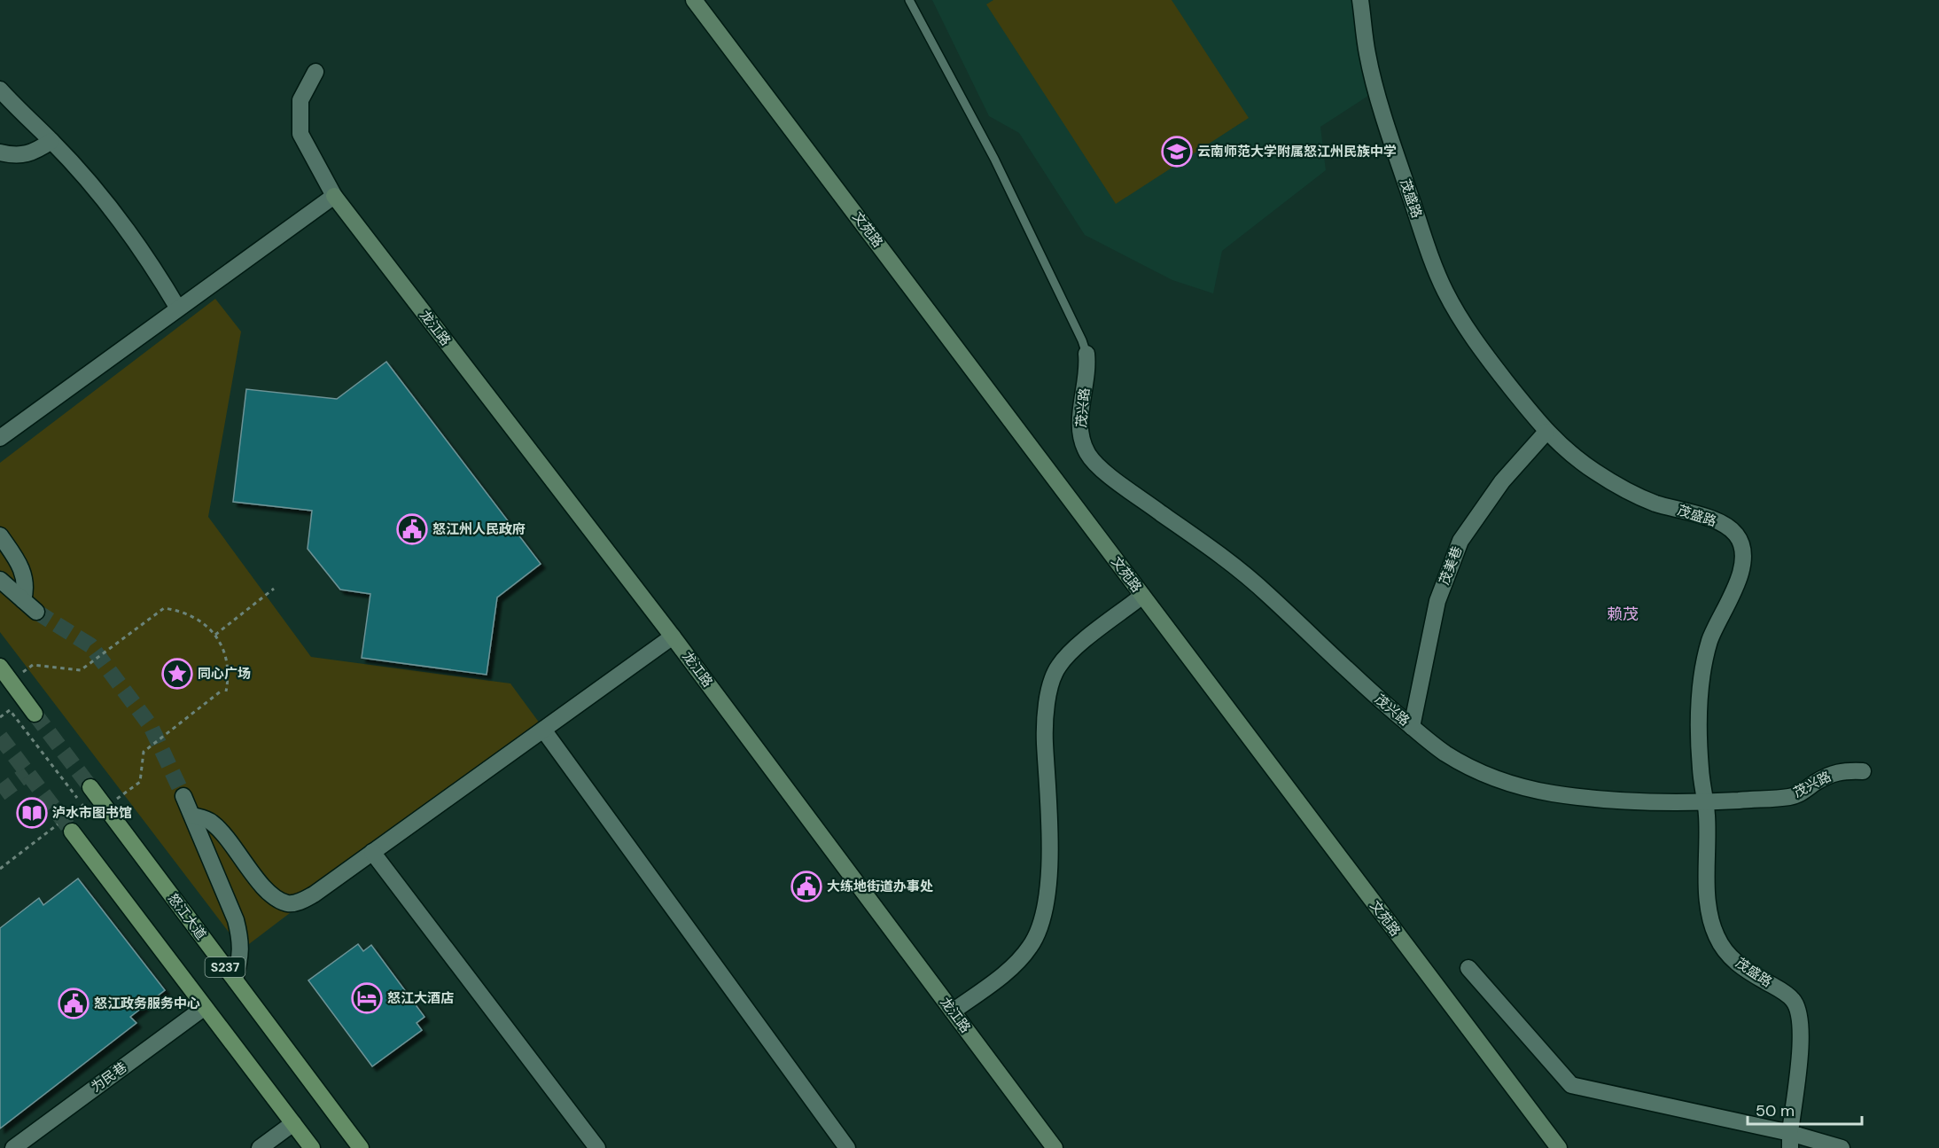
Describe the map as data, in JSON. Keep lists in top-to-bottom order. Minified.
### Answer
{"streets":{"main road":["怒江大道","S237"],"street":["茂盛路","文苑路","龙江路","茂兴路","茂美巷","为民巷"]},"crossings":[["茂盛路","茂兴路"],["茂盛路","茂美巷"],["茂兴路","茂美巷"],["S237","为民巷"]],"districts":["赖茂"],"places":{"school or university":["云南师范大学附属怒江州民族中学"],"public building":["怒江州人民政府","大练地街道办事处","怒江政务服务中心"],"place":["同心广场"],"library":["泸水市图书馆"],"hotel":["怒江大酒店"]},"scale_bar":"50 m"}
